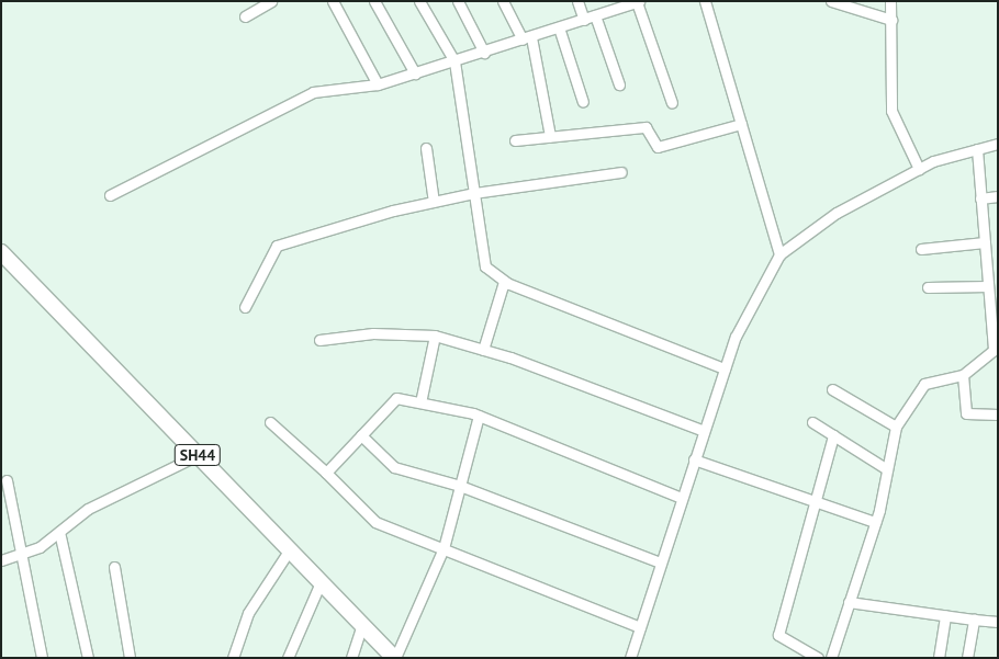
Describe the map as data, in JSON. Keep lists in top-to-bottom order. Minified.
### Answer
{"streets":{"main road":["SH44"]}}
